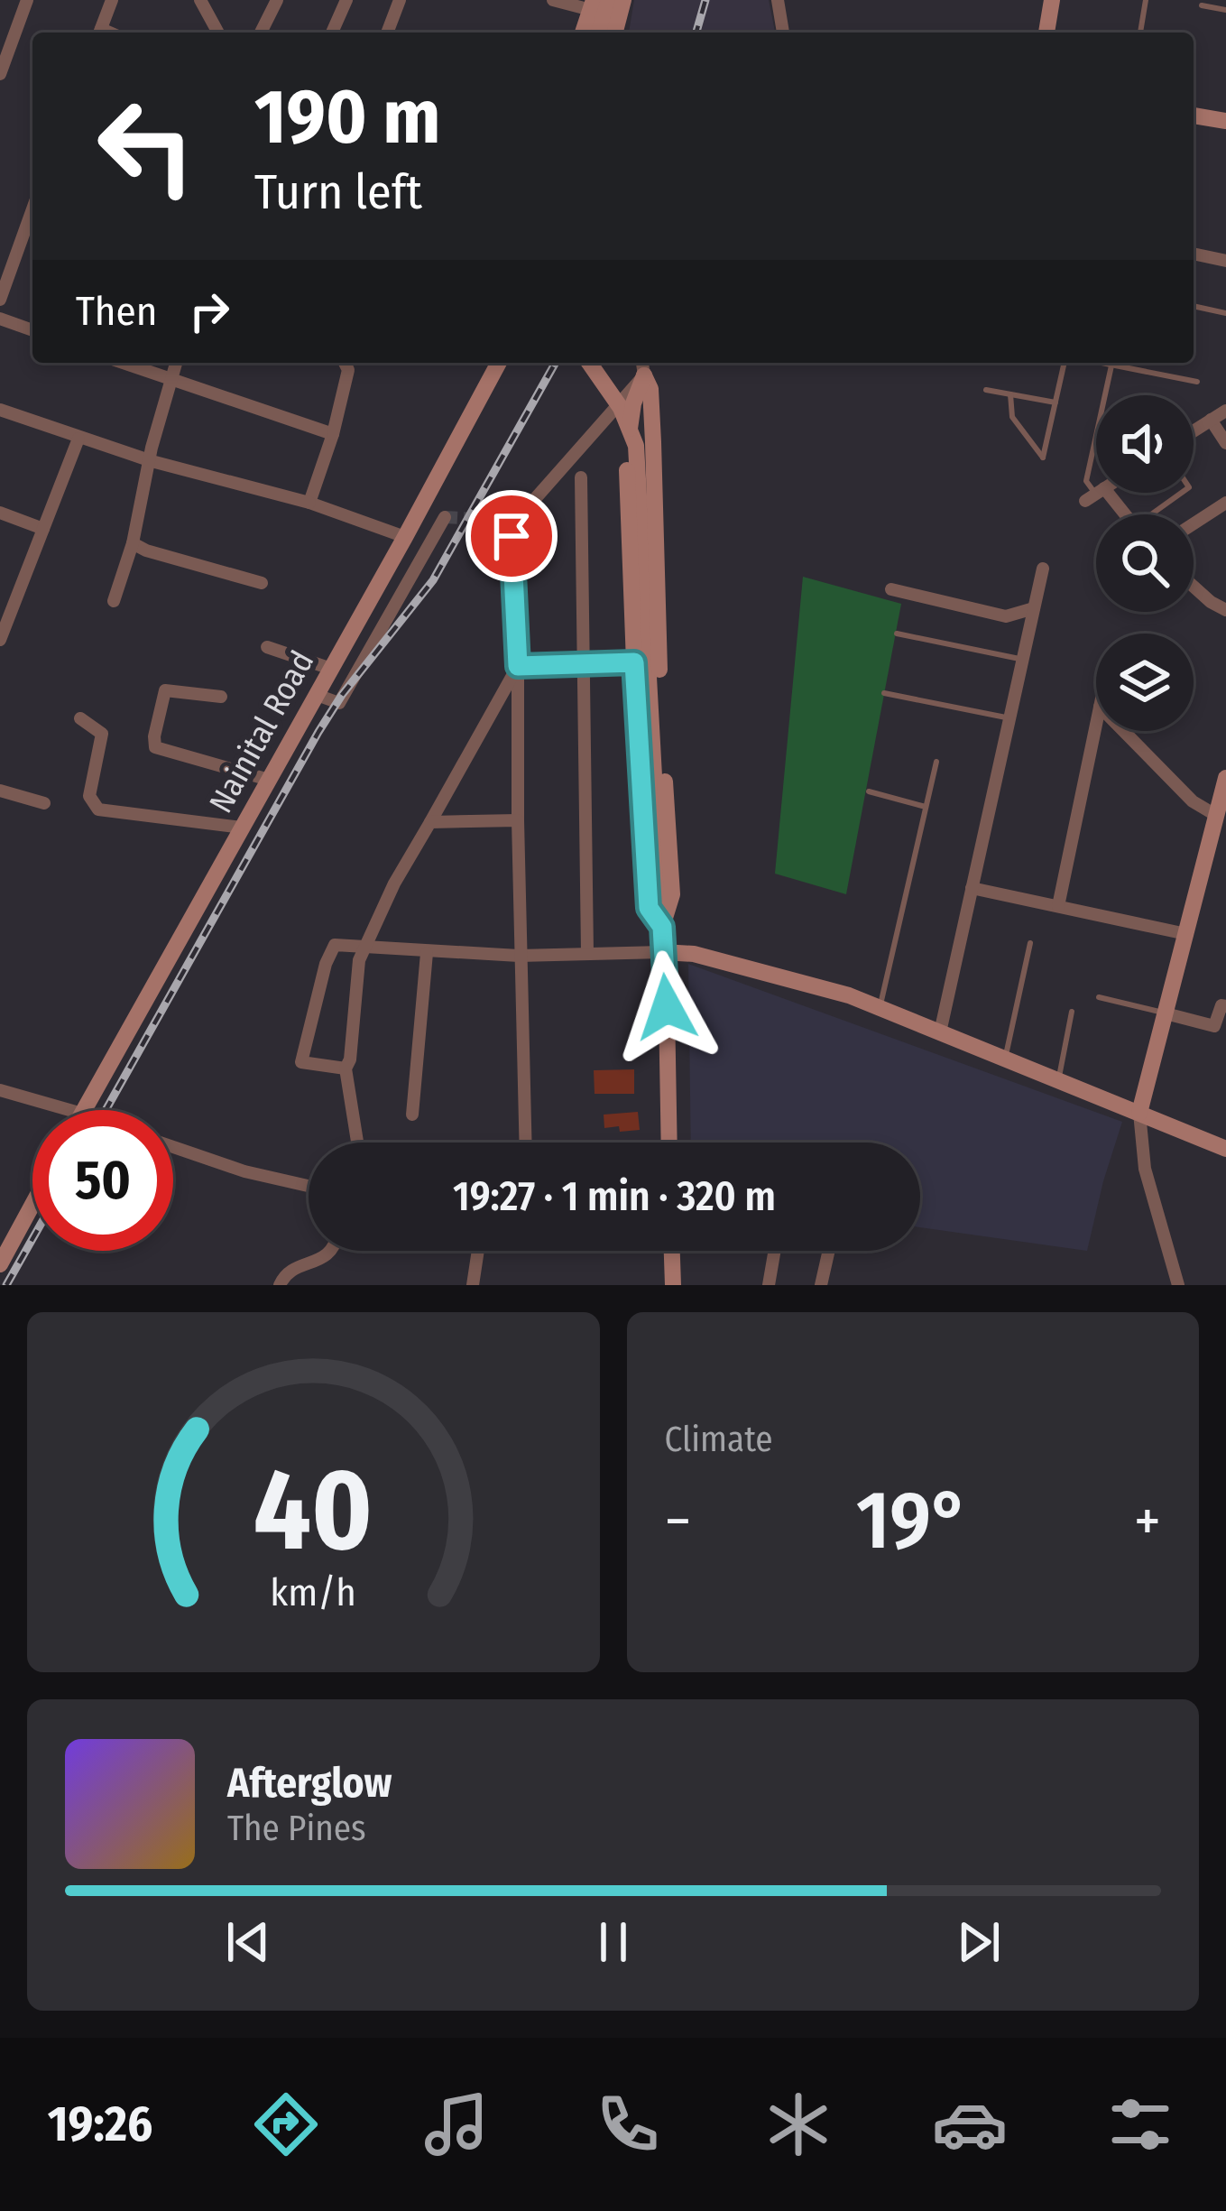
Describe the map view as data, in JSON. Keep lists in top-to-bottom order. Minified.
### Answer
{"streets":{"street":["Nainital Road"]},"page":{"turn":["190 m","Turn left"],"then":"Then","limit":"50","trip":"19:27 · 1 min · 320 m","tile":"Climate","heat":["−","19°","+"],"song":["Afterglow","The Pines"],"tabs":"19:26","gauge":["40","km/h"]}}
